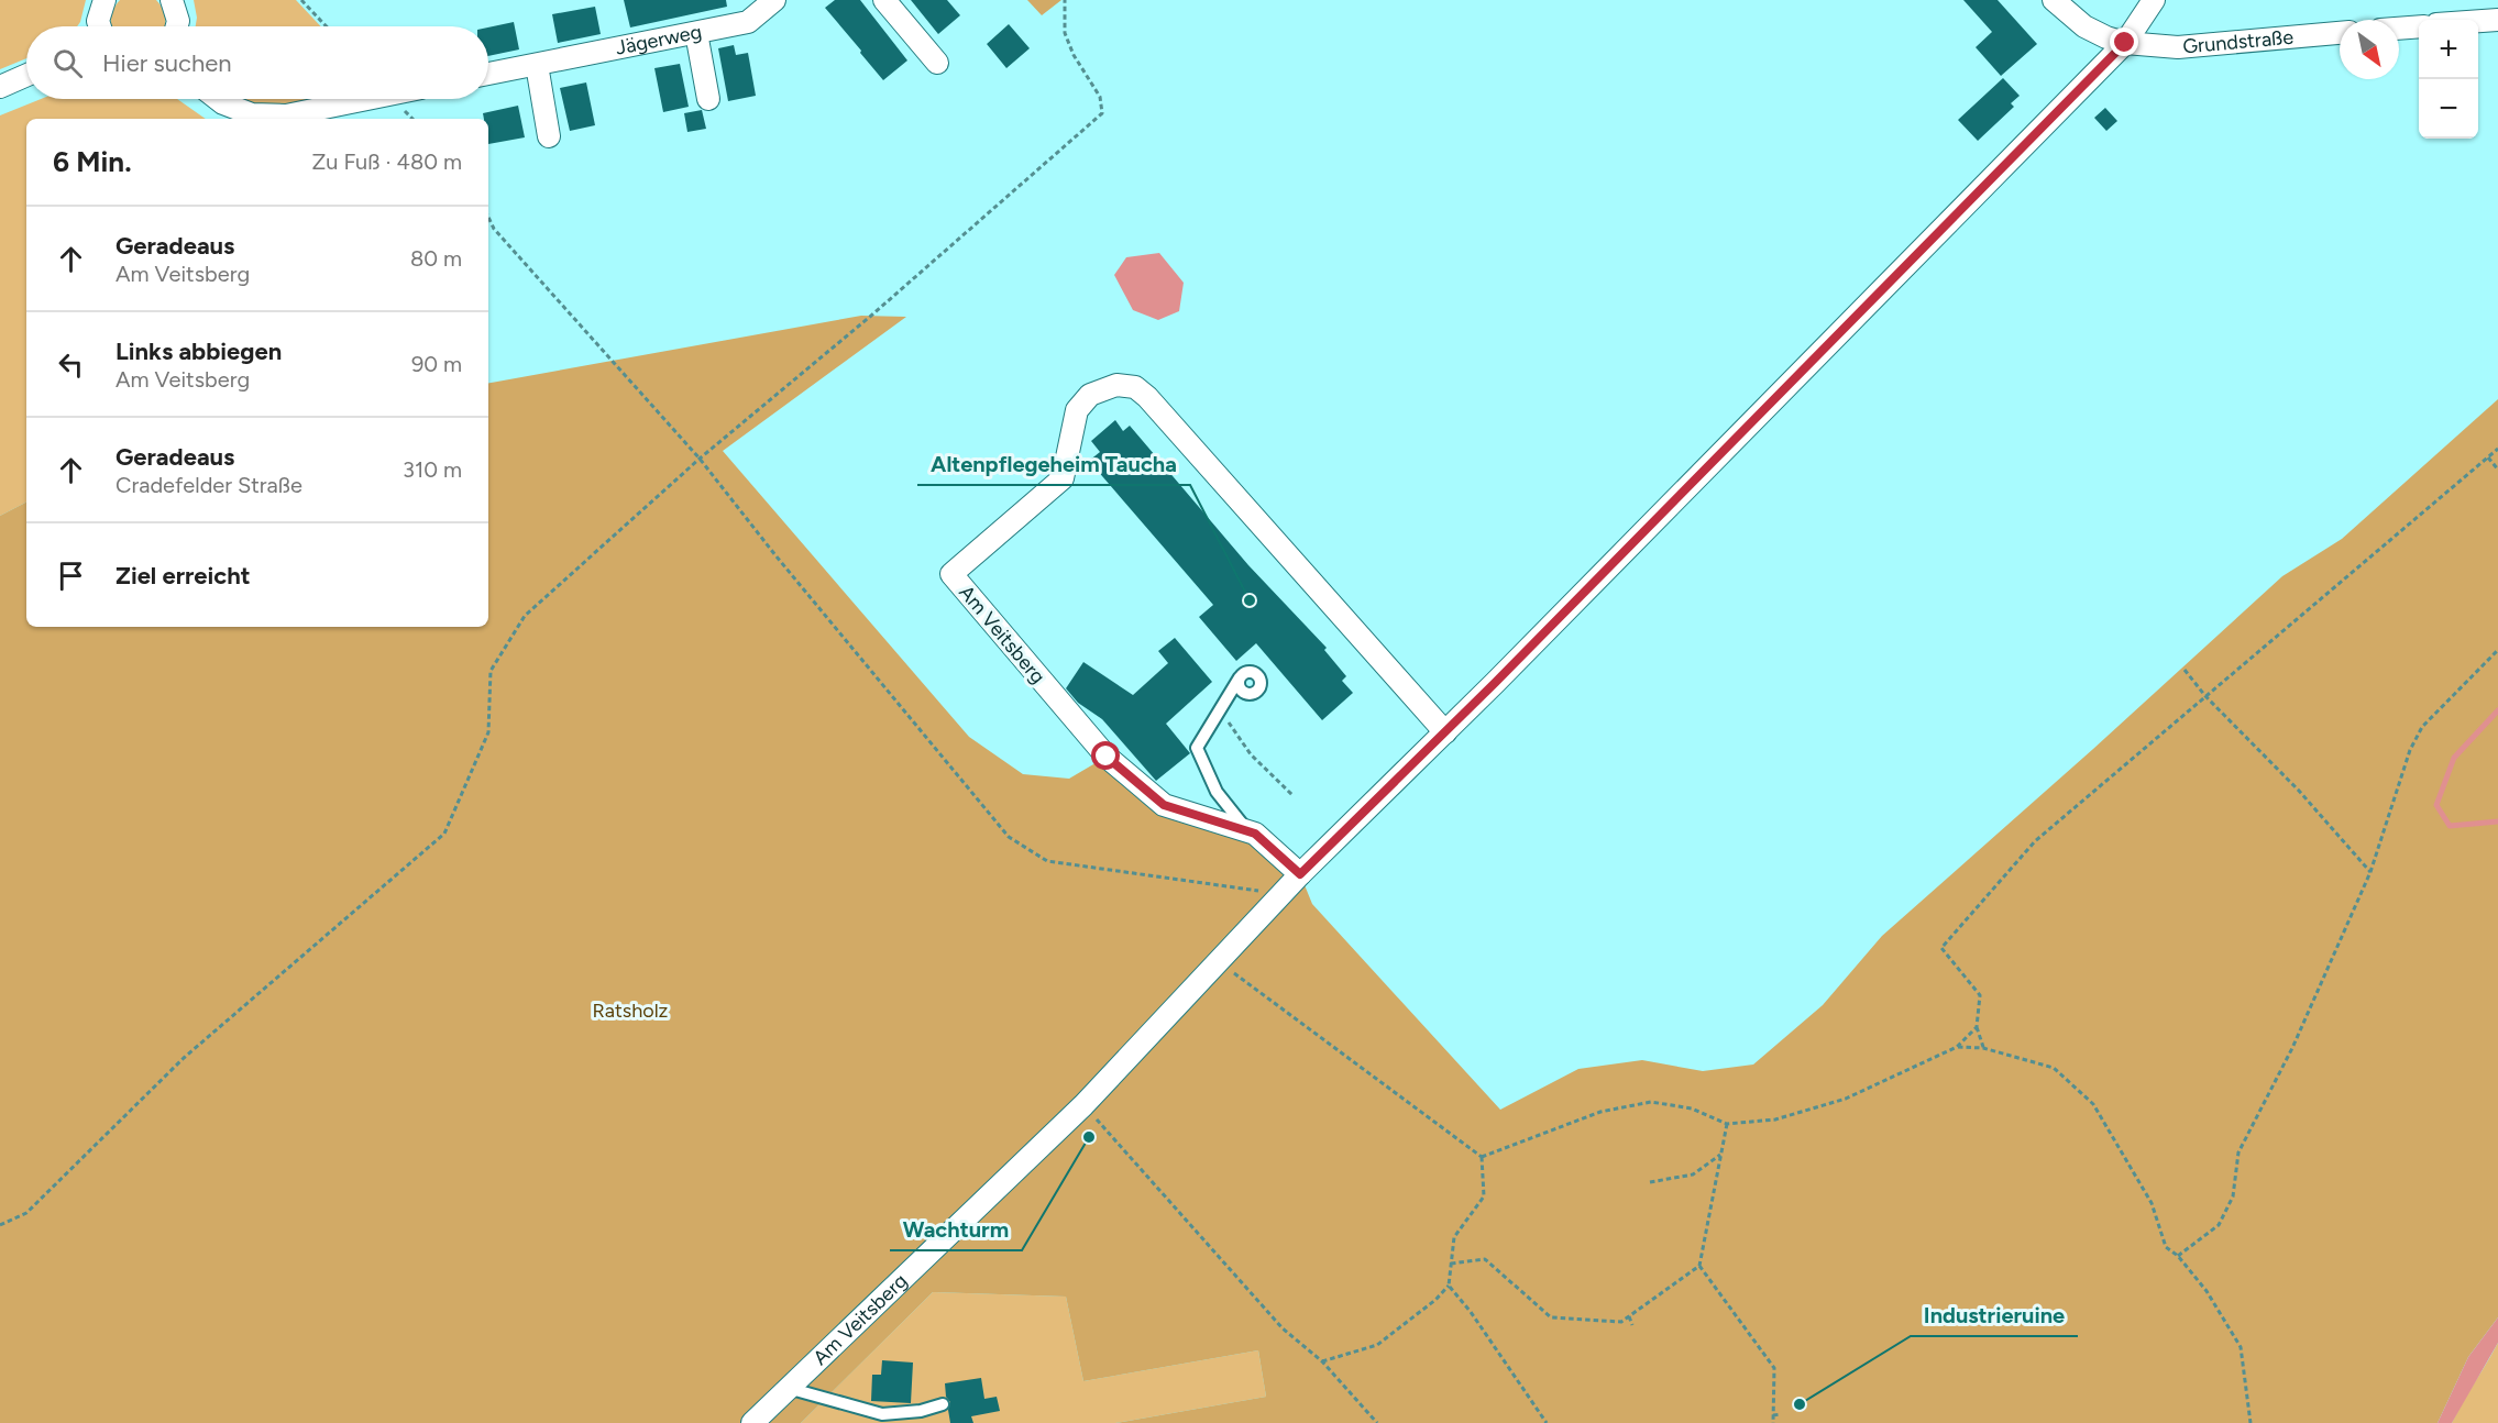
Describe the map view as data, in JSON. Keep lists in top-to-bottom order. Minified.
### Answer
{"streets":{"street":["Jägerweg","Grundstraße","Am Veitsberg"]},"crossings":[["Grundstraße","Am Veitsberg"]],"parks":["Ratsholz"],"places":["Altenpflegeheim Taucha","Wachturm","Industrieruine"],"north":"bottom right","page":{"map_buttons":["+","−"],"search":"Hier suchen","heading":["6 Min.","Zu Fuß · 480 m"],"list":[["Geradeaus","Am Veitsberg","80 m"],["Links abbiegen","Am Veitsberg","90 m"],["Geradeaus","Cradefelder Straße","310 m"],"Ziel erreicht"]}}
